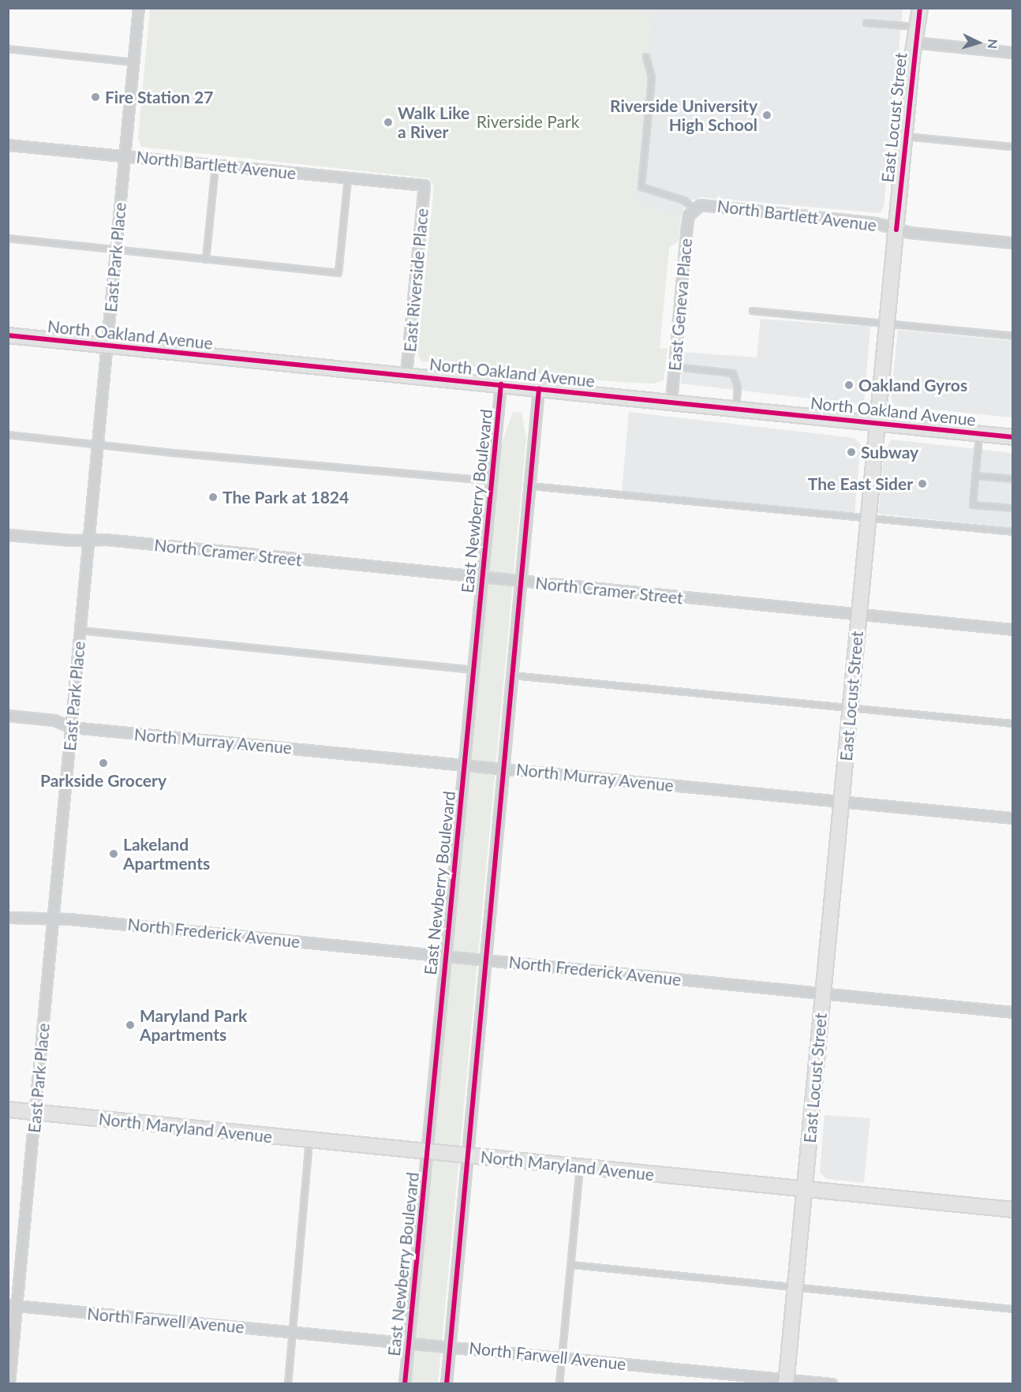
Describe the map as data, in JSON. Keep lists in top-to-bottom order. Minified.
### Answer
{"streets":{"main road":["East Locust Street","North Oakland Avenue","North Maryland Avenue"],"street":["North Bartlett Avenue","East Park Place","East Riverside Place","East Geneva Place","East Newberry Boulevard","North Cramer Street","North Murray Avenue","North Frederick Avenue","North Farwell Avenue"]},"crossings":[["East Locust Street","North Bartlett Avenue"],["East Locust Street","North Oakland Avenue"],["East Locust Street","North Cramer Street"],["East Locust Street","North Murray Avenue"],["East Locust Street","North Frederick Avenue"],["East Locust Street","North Maryland Avenue"],["East Locust Street","North Farwell Avenue"],["North Bartlett Avenue","East Park Place"],["North Bartlett Avenue","East Riverside Place"],["North Bartlett Avenue","East Geneva Place"],["East Park Place","North Oakland Avenue"],["East Park Place","North Cramer Street"],["East Park Place","North Murray Avenue"],["East Park Place","North Frederick Avenue"],["East Park Place","North Maryland Avenue"],["East Park Place","North Farwell Avenue"],["East Riverside Place","North Oakland Avenue"],["East Geneva Place","North Oakland Avenue"],["North Oakland Avenue","East Newberry Boulevard"],["East Newberry Boulevard","North Cramer Street"],["East Newberry Boulevard","North Murray Avenue"],["East Newberry Boulevard","North Frederick Avenue"],["East Newberry Boulevard","North Maryland Avenue"],["East Newberry Boulevard","North Farwell Avenue"]],"parks":["Riverside Park"],"places":["Fire Station 27","Riverside University High School","Walk Like a River","Oakland Gyros","Subway","The East Sider","The Park at 1824","Parkside Grocery","Lakeland Apartments","Maryland Park Apartments"],"north":"right"}
